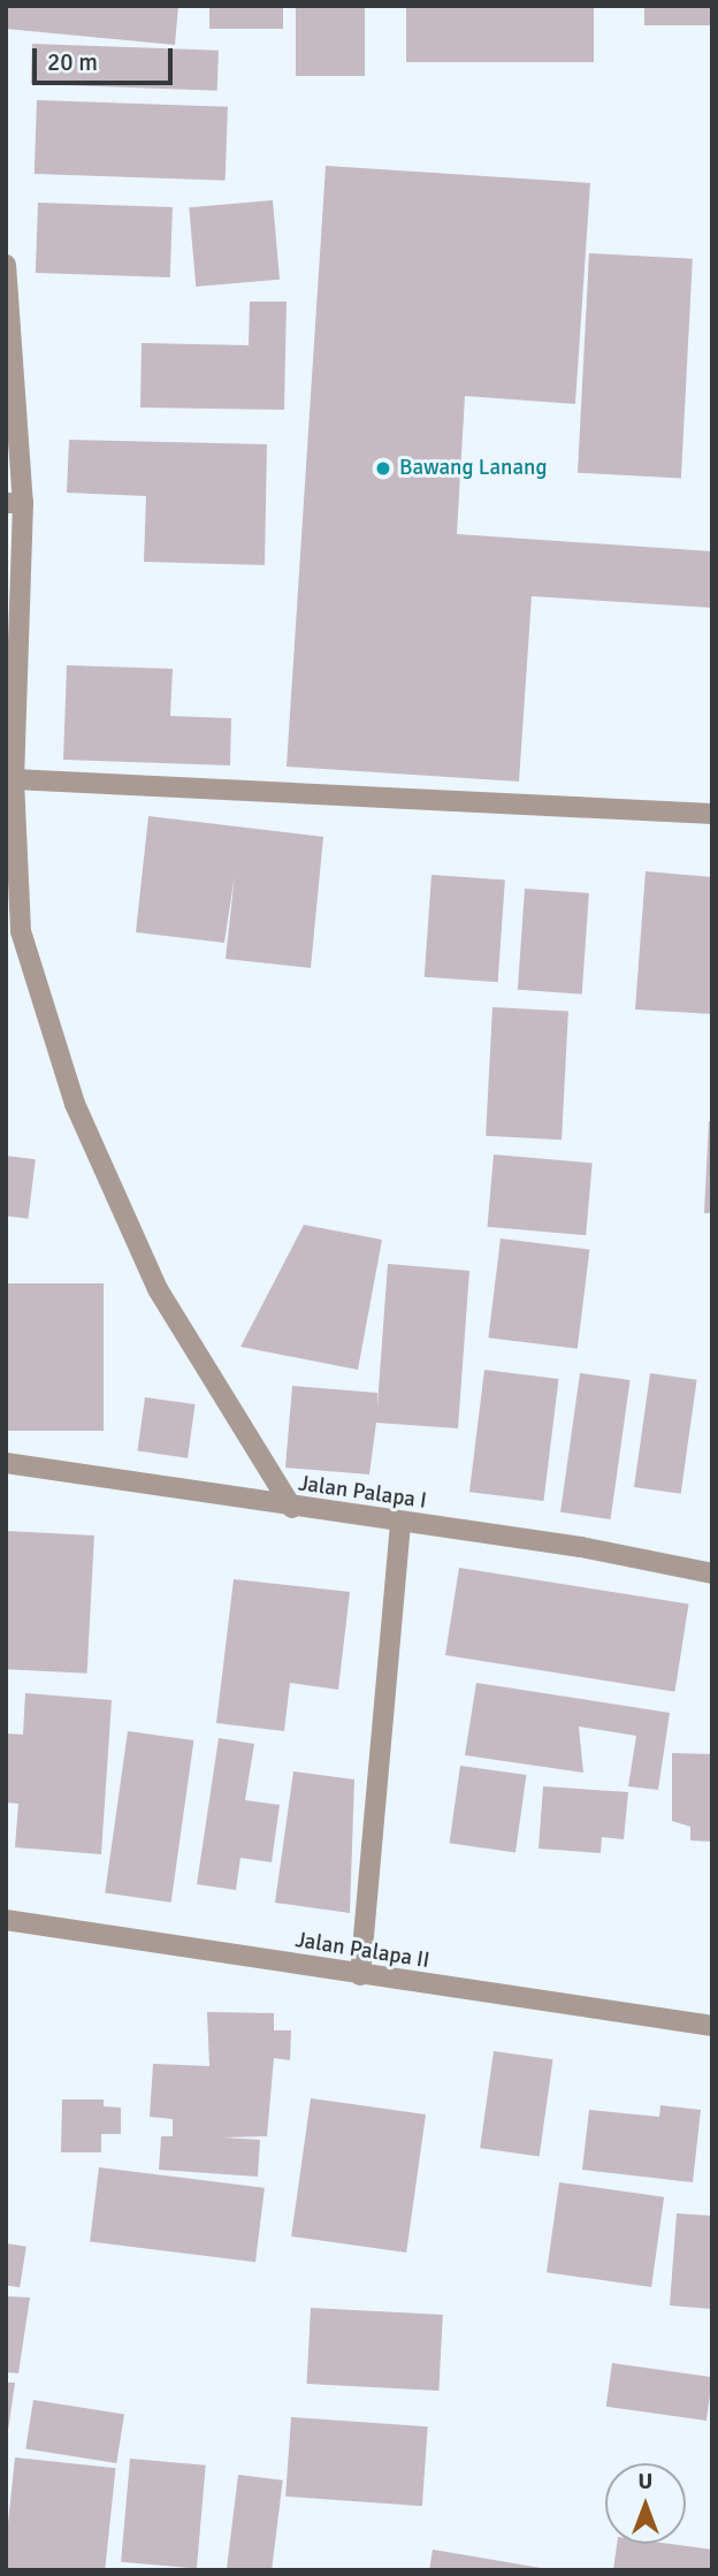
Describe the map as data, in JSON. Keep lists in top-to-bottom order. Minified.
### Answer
{"streets":{"street":["Jalan Palapa I","Jalan Palapa II"]},"places":["Bawang Lanang"],"scale_bar":"20 m","north":"top"}
